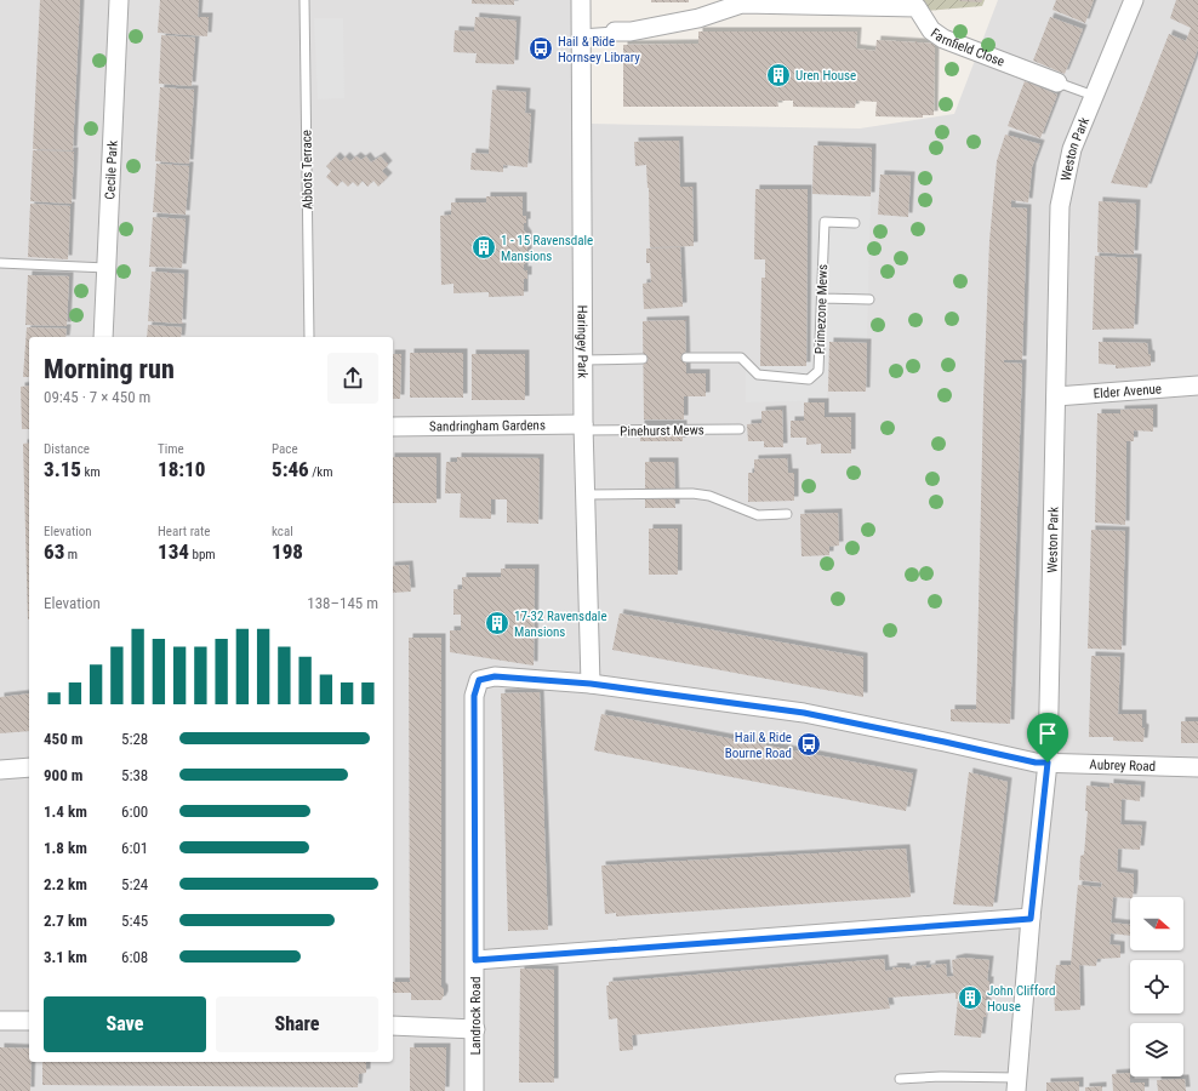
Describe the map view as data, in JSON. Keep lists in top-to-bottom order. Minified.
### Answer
{"streets":{"street":["Farnfield Close","Weston Park","Cecile Park","Haringey Park","Elder Avenue","Sandringham Gardens","Aubrey Road","Landrock Road"],"lane":["Abbots Terrace","Primezone Mews","Pinehurst Mews"]},"crossings":[["Weston Park","Elder Avenue"],["Weston Park","Aubrey Road"],["Haringey Park","Sandringham Gardens"],["Haringey Park","Pinehurst Mews"],["Haringey Park","Aubrey Road"],["Sandringham Gardens","Pinehurst Mews"],["Aubrey Road","Landrock Road"]],"places":{"bus stop":["Hail & Ride Hornsey Library","Hail & Ride Bourne Road"],"building":["Uren House","1 - 15 Ravensdale Mansions","17-32 Ravensdale Mansions","John Clifford House"]},"north":"right","page":{"heading":["Morning run","09:45 · 7 × 450 m"],"stats":[["Distance","3.15 km"],["Time","18:10"],["Pace","5:46 /km"],["Elevation","63 m"],["Heart rate","134 bpm"],["kcal","198"]],"chart":["Elevation","138–145 m"],"list":[{"name":"450 m","note":"5:28"},{"name":"900 m","note":"5:38"},{"name":"1.4 km","note":"6:00"},{"name":"1.8 km","note":"6:01"},{"name":"2.2 km","note":"5:24"},{"name":"2.7 km","note":"5:45"},{"name":"3.1 km","note":"6:08"}],"buttons":["Save","Share"]}}
